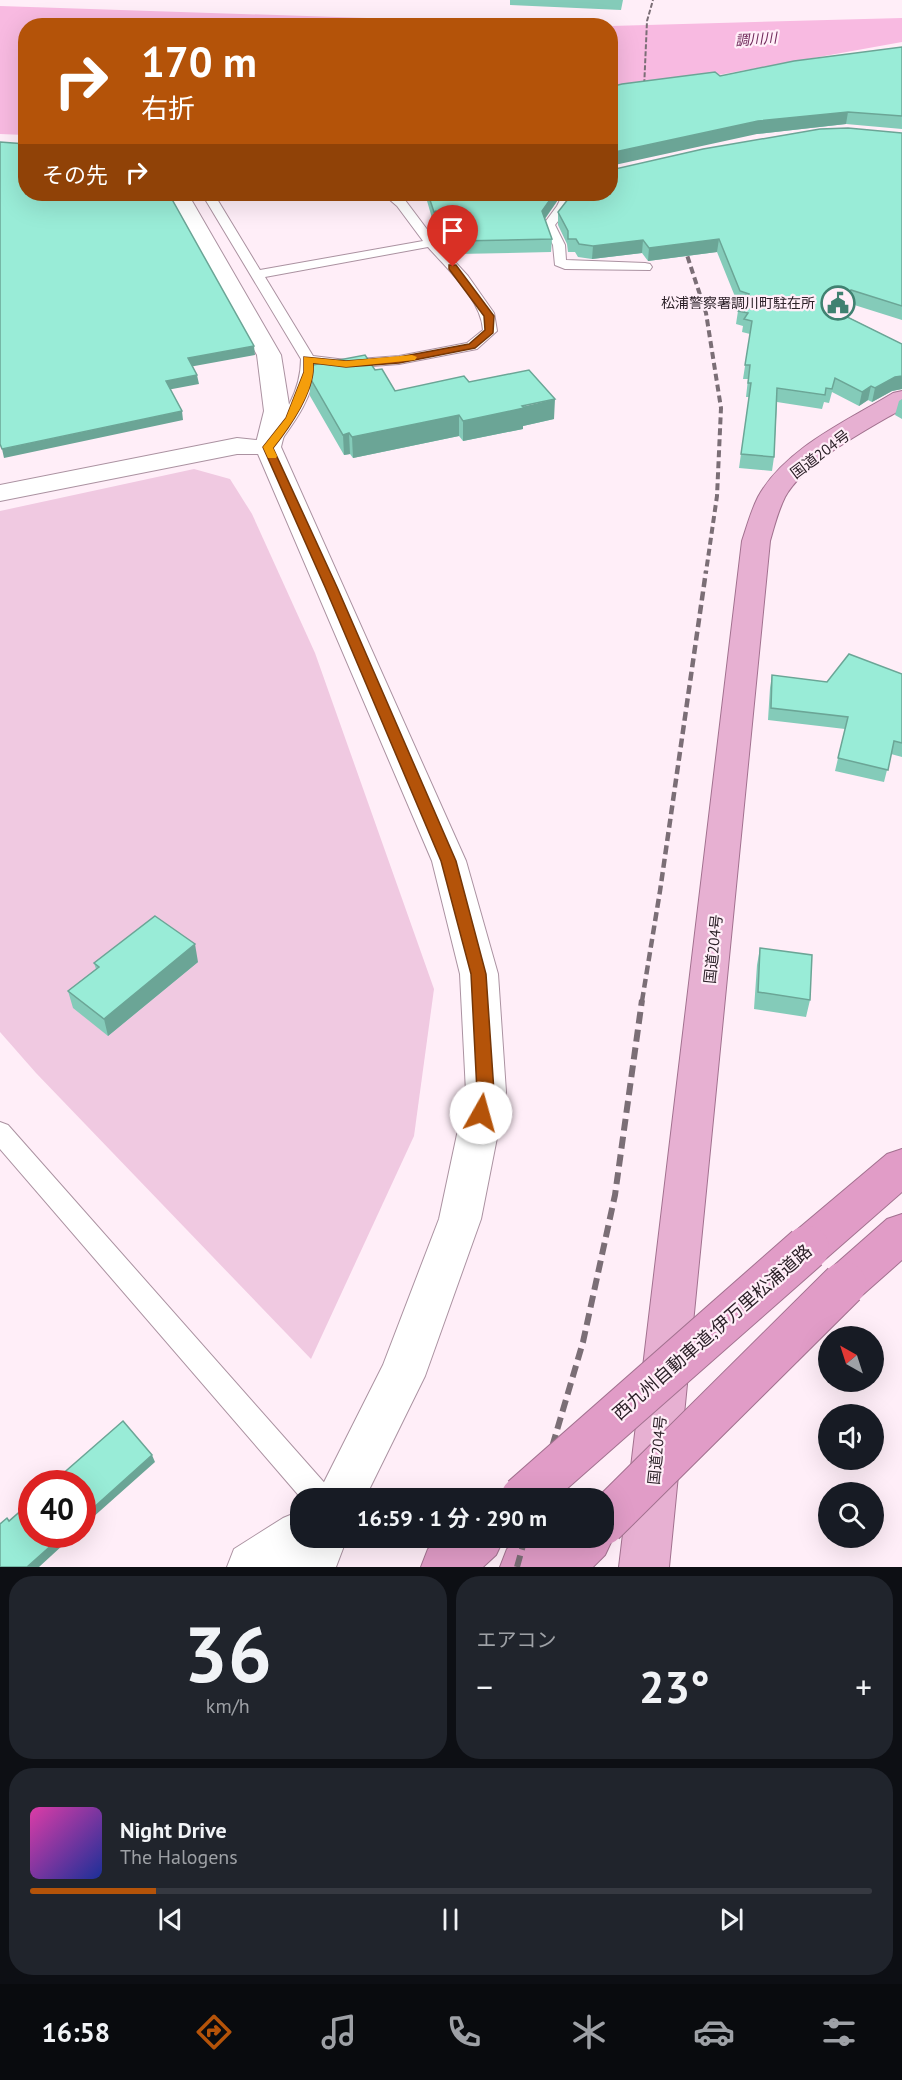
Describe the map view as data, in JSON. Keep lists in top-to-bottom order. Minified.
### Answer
{"streets":{"highway":["国道204号","西九州自動車道;伊万里松浦道路"]},"water":["調川川"],"places":{"public building":["松浦警察署調川町駐在所"]},"north":"top left","page":{"turn":["170 m","右折"],"then":"その先","limit":"40","trip":"16:59 · 1 分 · 290 m","tile":[["36","km/h"],"エアコン"],"heat":["−","23°","+"],"song":["Night Drive","The Halogens"],"tabs":"16:58"}}
